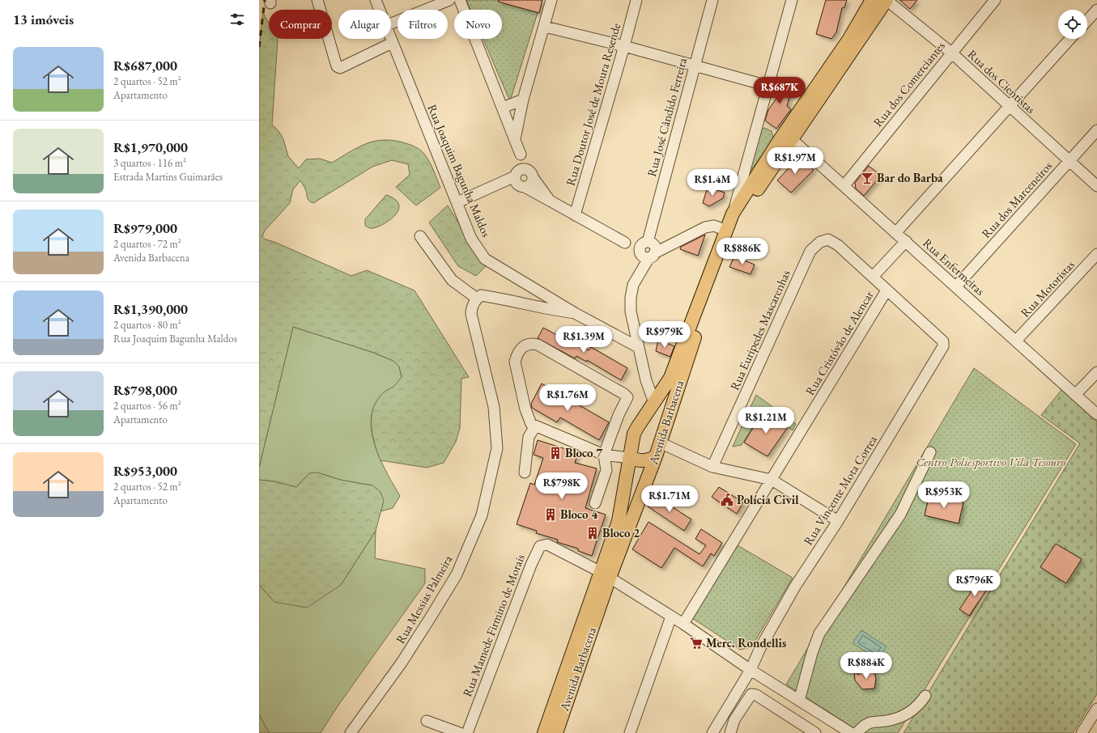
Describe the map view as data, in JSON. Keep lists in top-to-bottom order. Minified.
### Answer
{"streets":{"main road":["Avenida Barbacena"],"street":["Rua dos Cientistas","Rua dos Comerciantes","Rua Doutor José de Moura Resende","Rua José Cândido Ferreira","Rua Joaquim Bagunha Maldos","Rua dos Marceneiros","Rua Enfermeiras","Rua Motoristas","Rua Euripedes Mascarenhas","Rua Cristóvão de Alencar","Rua Vincente Mota Correa","Rua Messias Palmeira","Rua Mamede Firmino de Morais"]},"crossings":[["Rua dos Cientistas","Rua dos Comerciantes"],["Rua dos Cientistas","Rua dos Marceneiros"],["Rua dos Cientistas","Avenida Barbacena"],["Rua dos Comerciantes","Rua Enfermeiras"],["Rua dos Marceneiros","Rua Enfermeiras"],["Rua Enfermeiras","Rua Motoristas"],["Rua Enfermeiras","Avenida Barbacena"],["Rua Cristóvão de Alencar","Rua Vincente Mota Correa"],["Avenida Barbacena","Rua Mamede Firmino de Morais"]],"parks":["Centro Poliesportivo Vila Tesouro"],"places":{"bar":["Bar do Barba"],"building":["Bloco 7","Bloco 4","Bloco 2"],"public building":["Polícia Civil"],"supermarket":["Merc. Rondellis"]},"page":{"heading":"13 imóveis","chip":["Comprar","Alugar","Filtros","Novo"],"list":[{"name":"R$687,000","note":"2 quartos · 52 m² · Apartamento"},{"name":"R$1,970,000","note":"3 quartos · 116 m² · Estrada Martins Guimarães"},{"name":"R$979,000","note":"2 quartos · 72 m² · Avenida Barbacena"},{"name":"R$1,390,000","note":"2 quartos · 80 m² · Rua Joaquim Bagunha Maldos"},{"name":"R$798,000","note":"2 quartos · 56 m² · Apartamento"},{"name":"R$953,000","note":"2 quartos · 52 m² · Apartamento"}],"price":["R$687K","R$1.97M","R$1.4M","R$886K","R$979K","R$1.39M","R$1.76M","R$1.21M","R$798K","R$953K","R$1.71M","R$796K","R$884K"]}}
